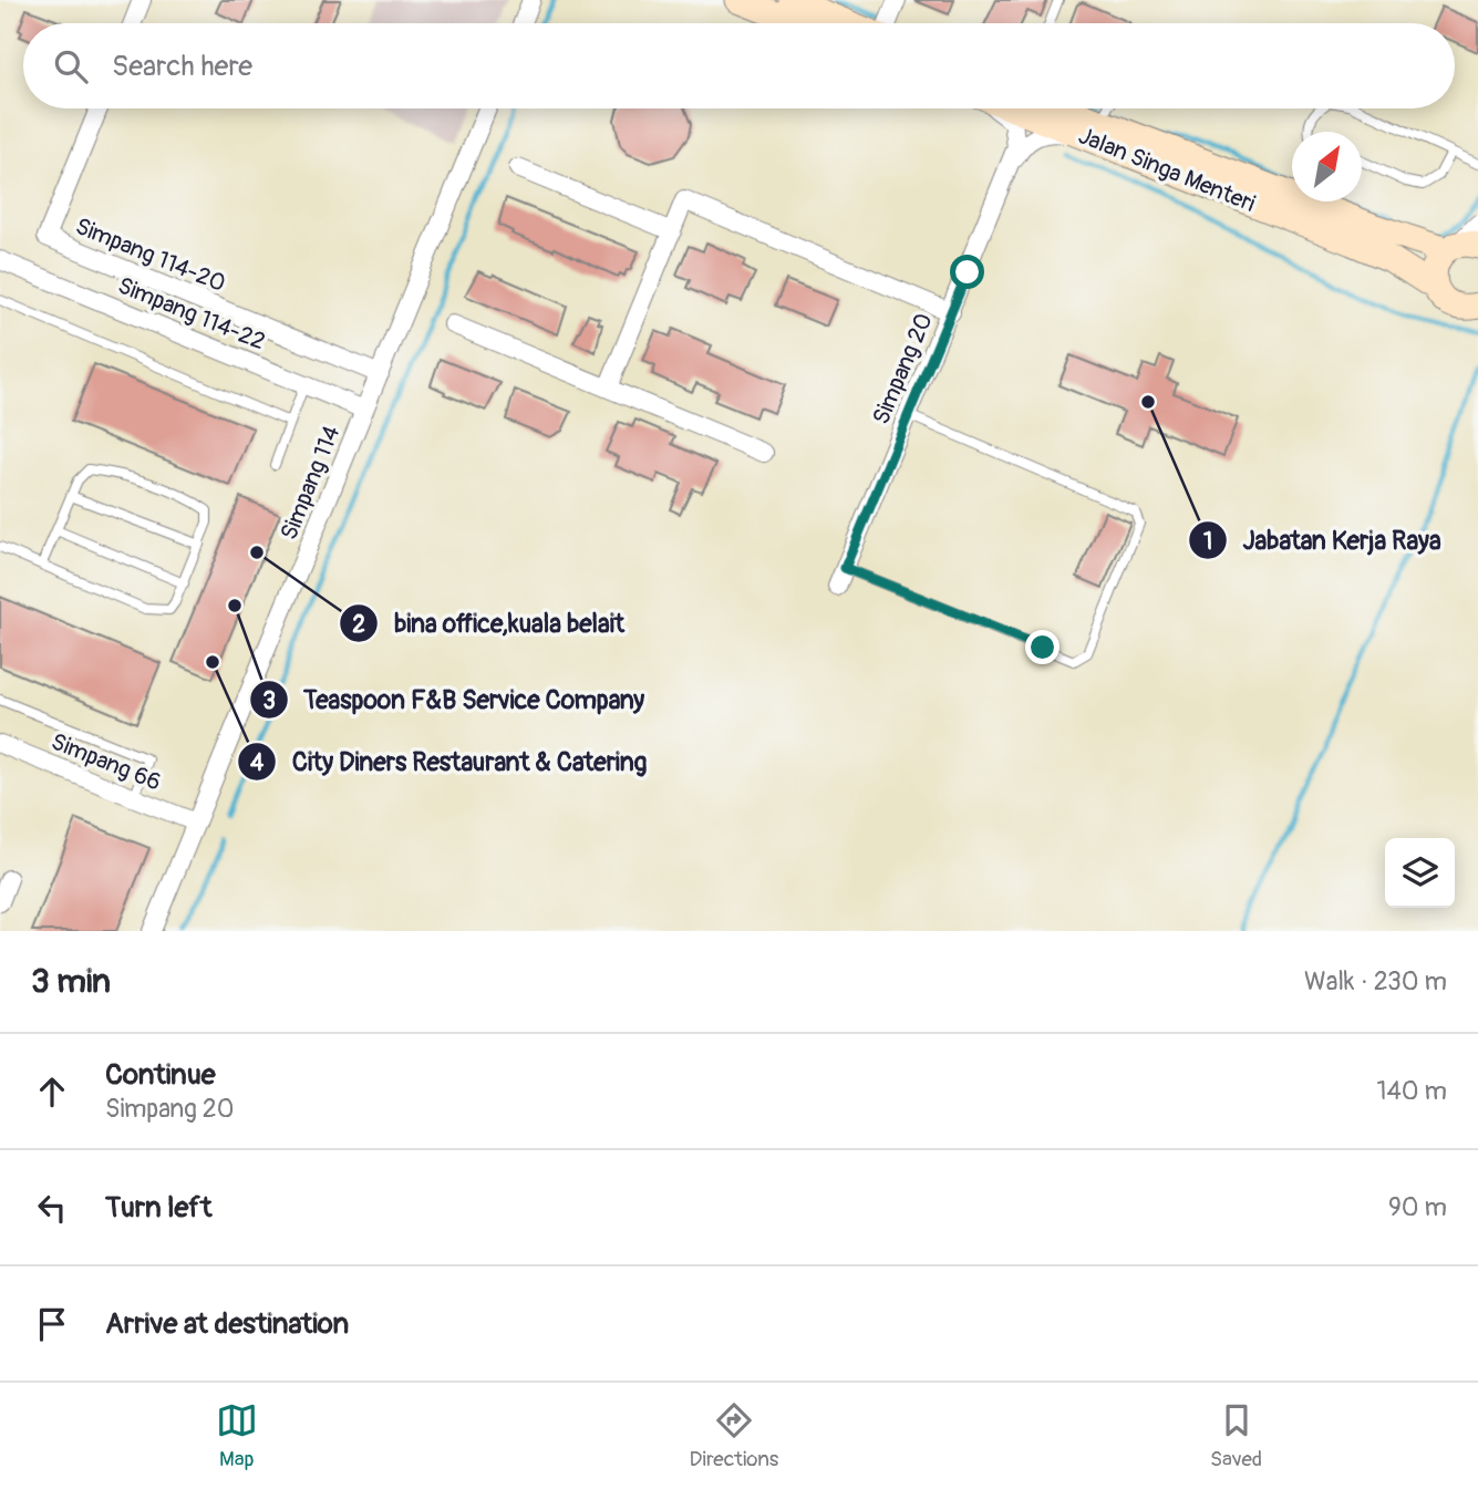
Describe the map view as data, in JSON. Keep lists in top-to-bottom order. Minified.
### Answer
{"streets":{"main road":["Jalan Singa Menteri"],"street":["Simpang 114-20","Simpang 114-22","Simpang 20","Simpang 114","Simpang 66"]},"crossings":[["Simpang 114-20","Simpang 114"],["Simpang 114-22","Simpang 114"],["Simpang 114","Simpang 66"]],"places":["Jabatan Kerja Raya","bina office,kuala belait","Teaspoon F&B Service Company","City Diners Restaurant & Catering"],"north":"top right","page":{"search":"Search here","heading":["3 min","Walk · 230 m"],"list":[["Continue","Simpang 20","140 m"],["Turn left","90 m"],"Arrive at destination"],"nav":["Map","Directions","Saved"]}}
